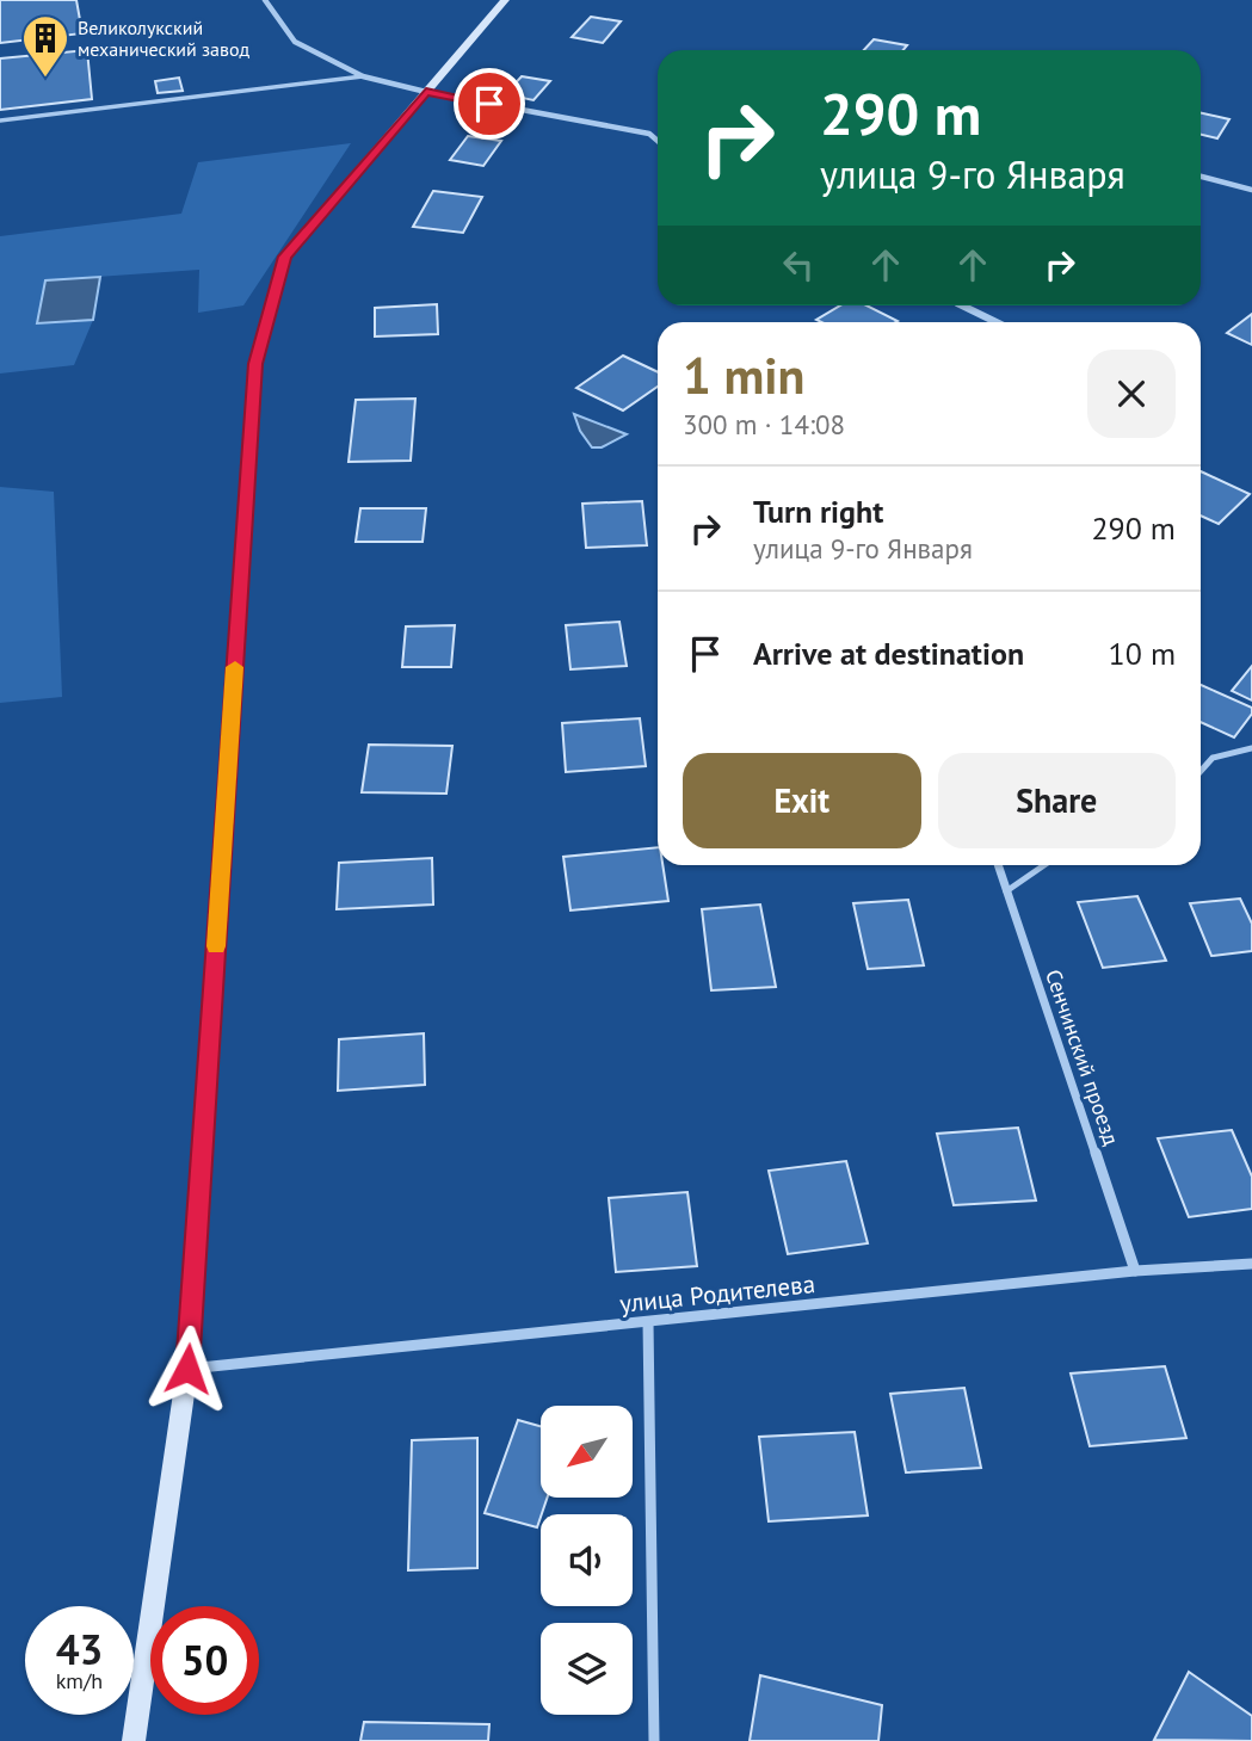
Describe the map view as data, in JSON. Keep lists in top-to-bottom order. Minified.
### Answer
{"streets":{"street":["Сенчинский проезд","улица Родителева"]},"crossings":[["Сенчинский проезд","улица Родителева"]],"places":{"building":["Великолукский механический завод"]},"north":"bottom left","page":{"turn":["290 m","улица 9-го Января"],"heading":["1 min","300 m · 14:08"],"list":[{"name":"Turn right","note":"улица 9-го Января","value":"290 m"},{"name":"Arrive at destination","value":"10 m"}],"buttons":["Exit","Share"],"speed":"43 km/h","limit":"50"}}
